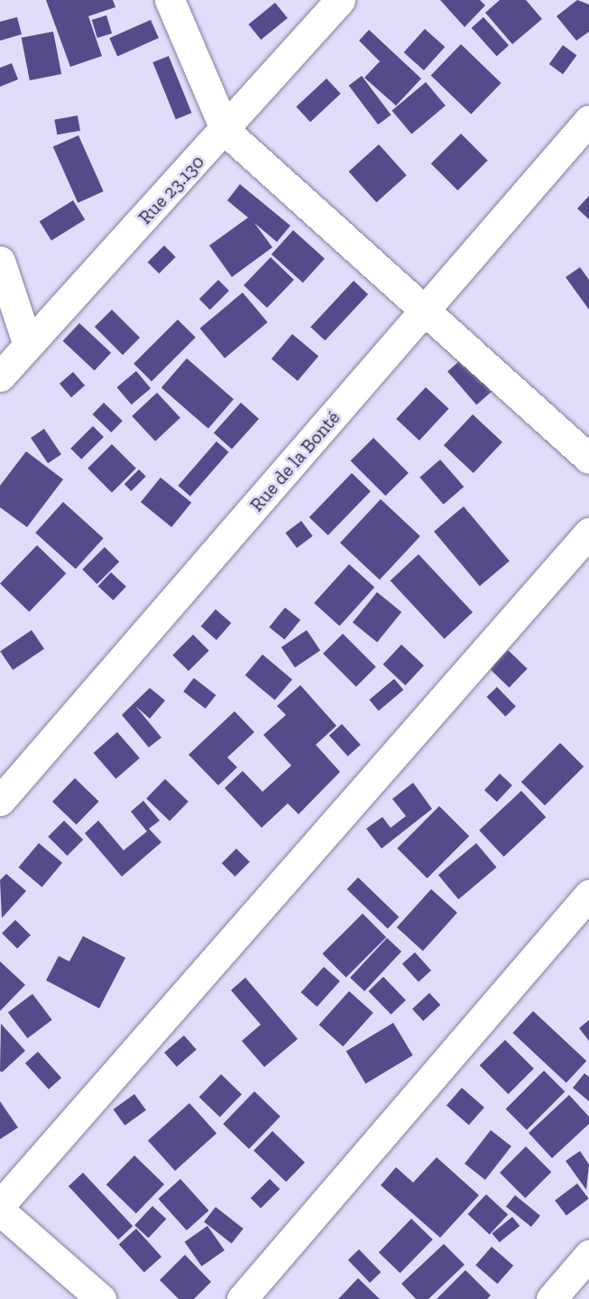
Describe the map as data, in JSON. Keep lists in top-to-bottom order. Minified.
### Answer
{"streets":{"street":["Rue 23.130","Rue de la Bonté"]}}
